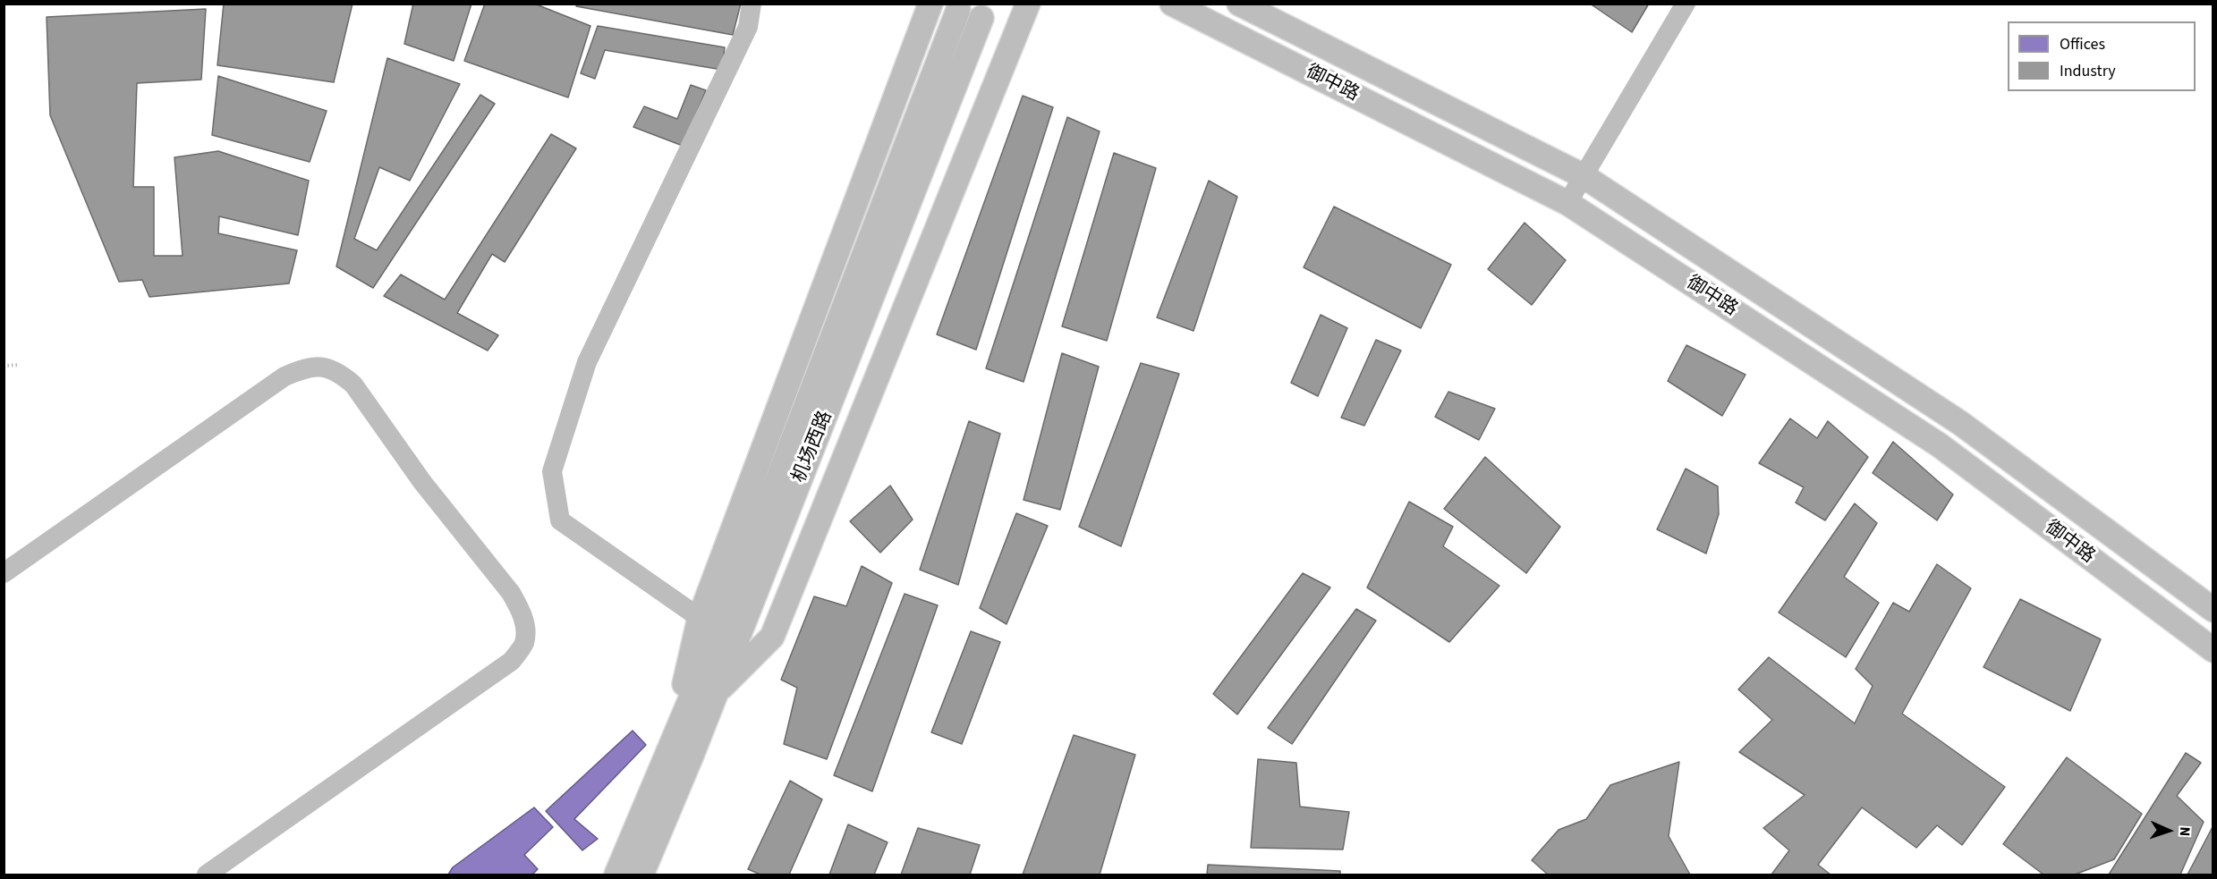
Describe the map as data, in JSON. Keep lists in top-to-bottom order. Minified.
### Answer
{"streets":{"main road":["御中路","机场西路"]},"legend":["Offices","Industry"],"north":"right"}
